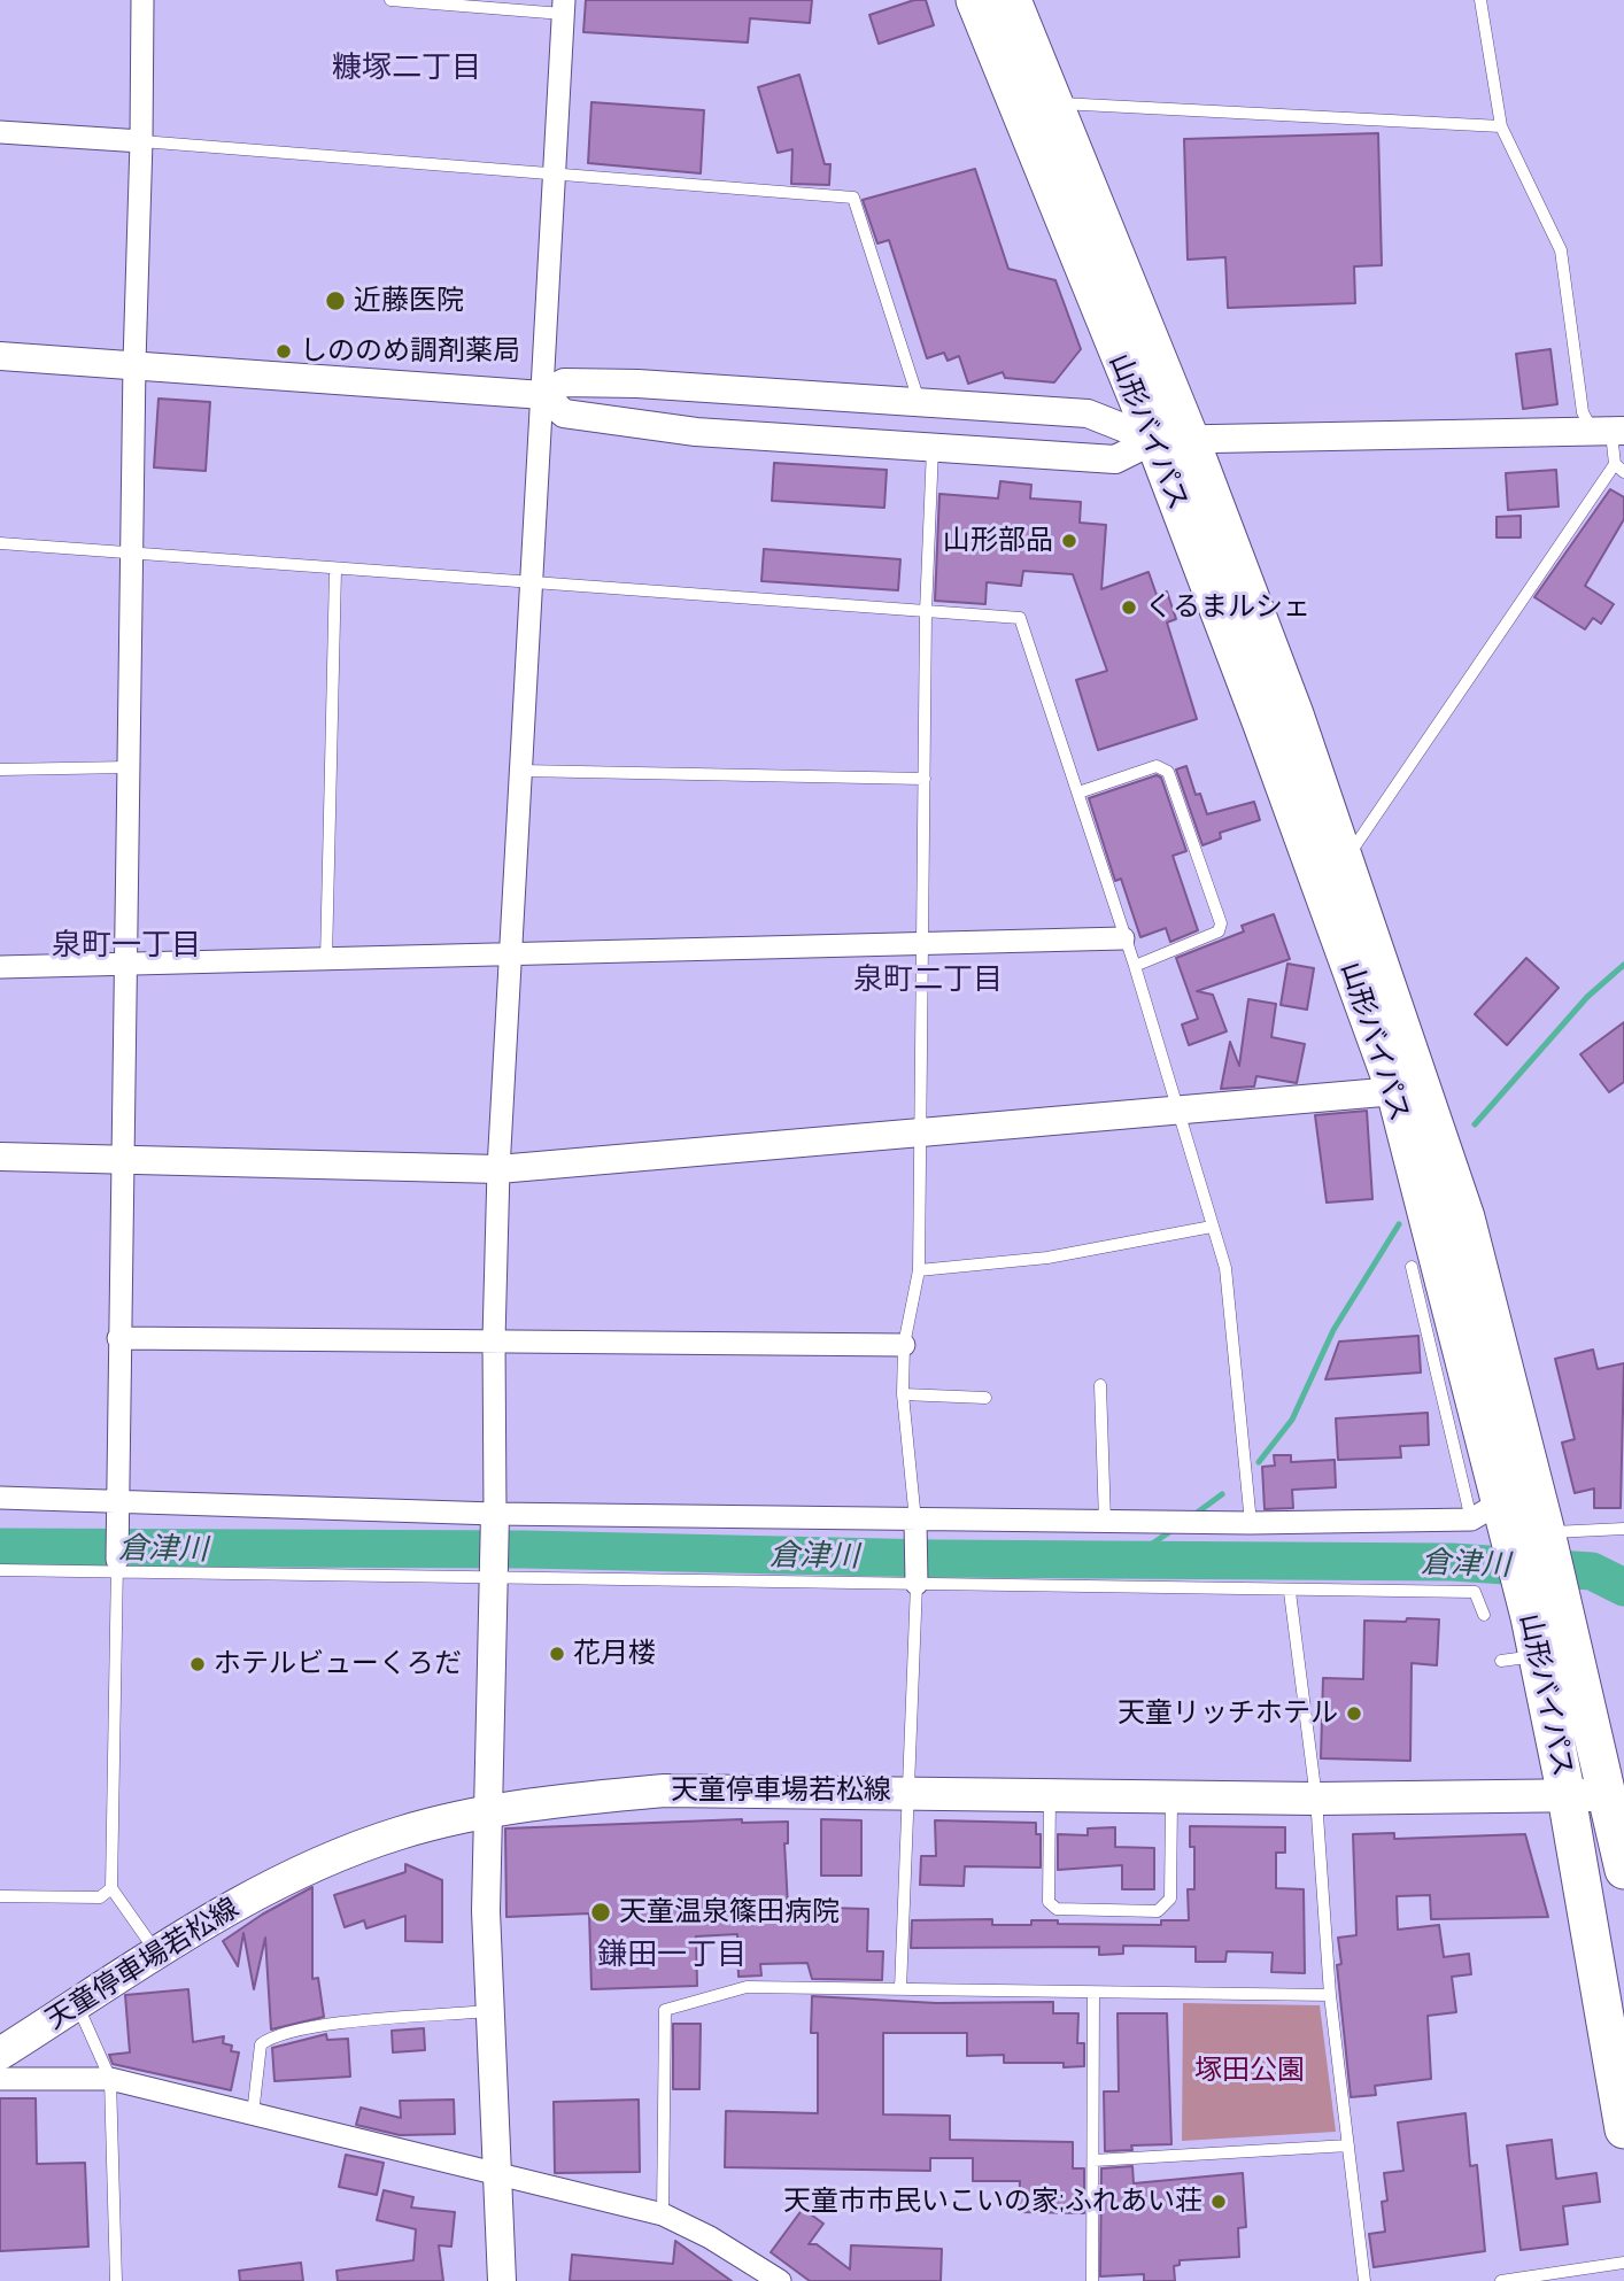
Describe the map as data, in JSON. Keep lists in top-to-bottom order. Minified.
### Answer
{"streets":{"highway":["山形バイパス"],"main road":["天童停車場若松線"]},"crossings":[["山形バイパス","天童停車場若松線"]],"districts":["糠塚二丁目","泉町一丁目","泉町二丁目","鎌田一丁目"],"water":["倉津川"],"parks":["塚田公園"],"places":["近藤医院","しののめ調剤薬局","山形部品","くるまルシェ","花月楼","ホテルビューくろだ","天童リッチホテル","天童温泉篠田病院","天童市市民いこいの家;ふれあい荘"]}
